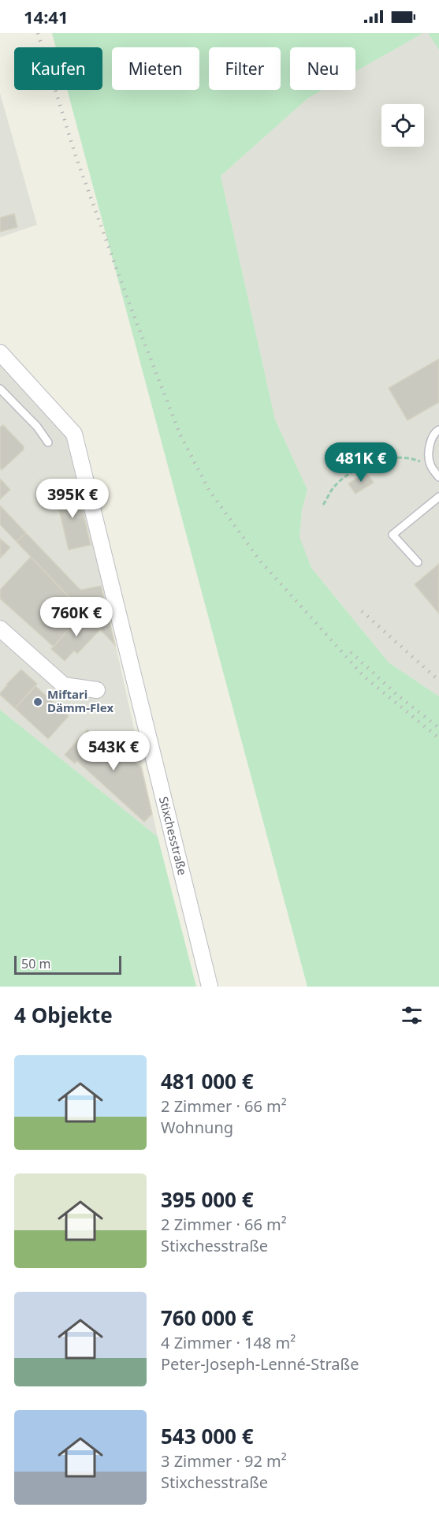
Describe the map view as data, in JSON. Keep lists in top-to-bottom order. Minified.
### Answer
{"streets":{"street":["Stixchesstraße"]},"places":["Miftari Dämm-Flex"],"scale_bar":"50 m","page":{"status":"14:41","chip":["Kaufen","Mieten","Filter","Neu"],"price":["481K €","395K €","760K €","543K €"],"scale":"50 m","heading":"4 Objekte","list":[{"name":"481 000 €","note":"2 Zimmer · 66 m² · Wohnung"},{"name":"395 000 €","note":"2 Zimmer · 66 m² · Stixchesstraße"},{"name":"760 000 €","note":"4 Zimmer · 148 m² · Peter-Joseph-Lenné-Straße"},{"name":"543 000 €","note":"3 Zimmer · 92 m² · Stixchesstraße"}]}}
